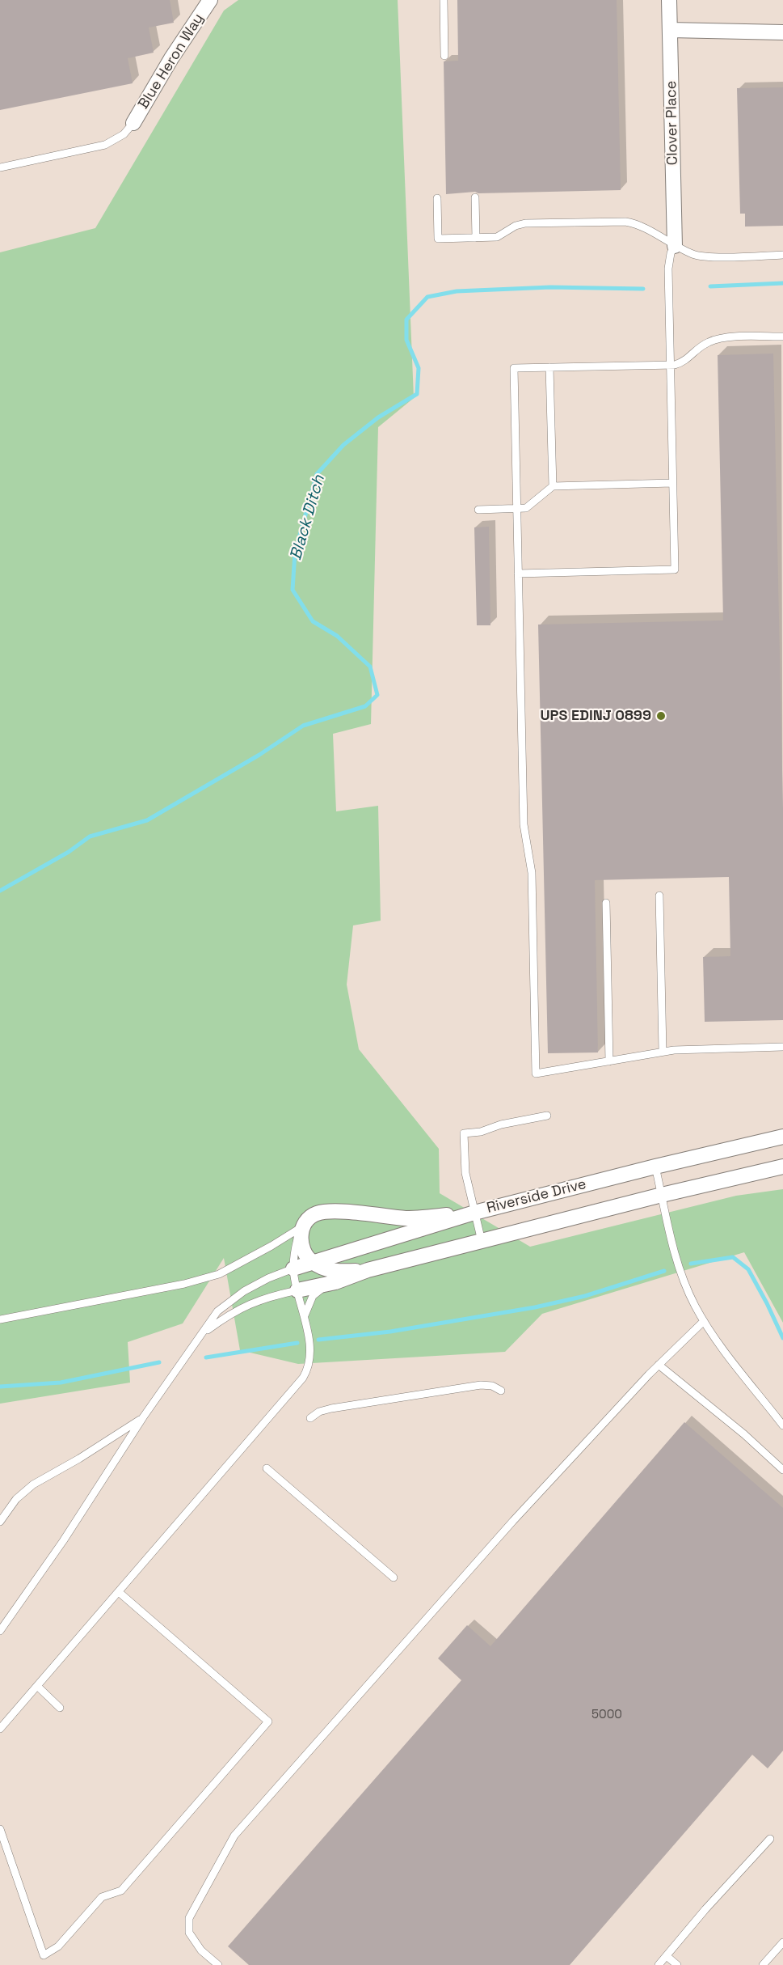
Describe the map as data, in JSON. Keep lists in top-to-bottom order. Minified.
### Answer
{"streets":{"street":["Blue Heron Way","Clover Place","Riverside Drive"]},"water":["Black Ditch"],"places":["UPS EDINJ 0899"],"house_numbers":["5000"]}
